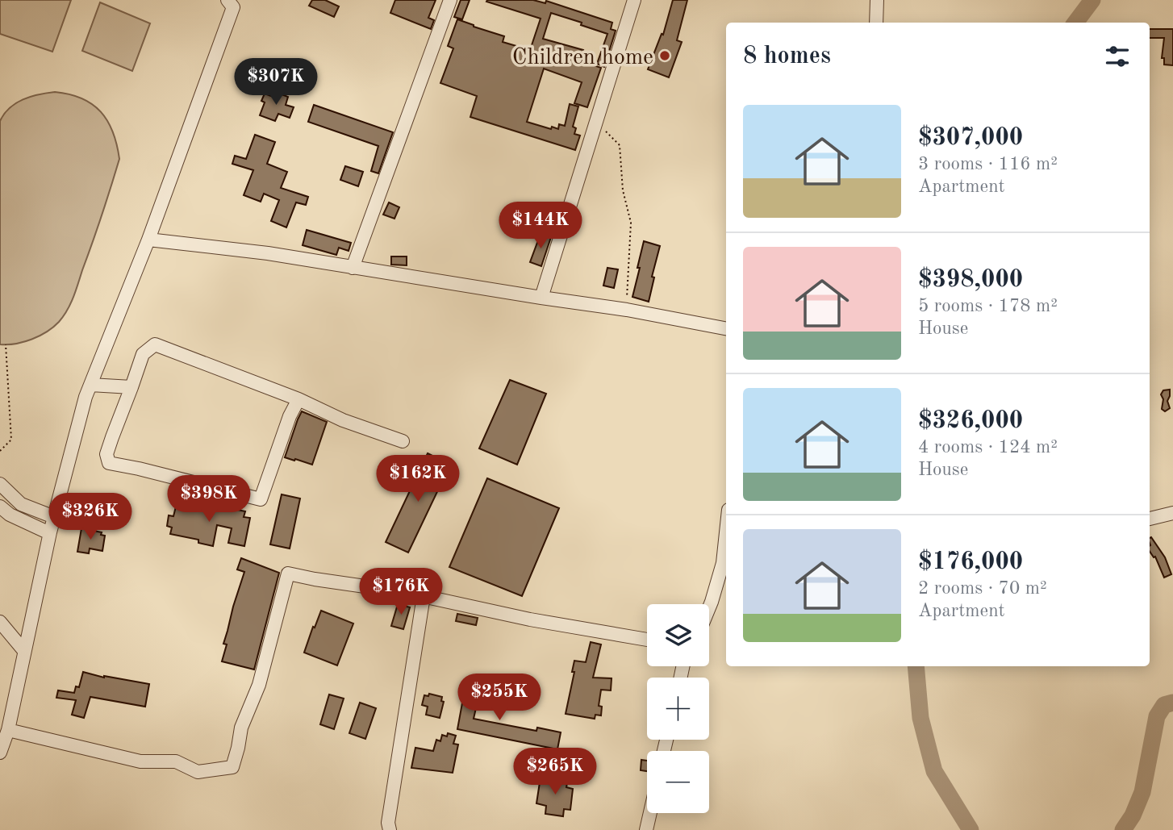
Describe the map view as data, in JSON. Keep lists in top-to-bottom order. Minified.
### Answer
{"places":["Children home"],"page":{"heading":"8 homes","price":["$307K","$144K","$162K","$398K","$326K","$176K","$255K","$265K"],"list":[{"name":"$307,000","note":"3 rooms · 116 m² · Apartment"},{"name":"$398,000","note":"5 rooms · 178 m² · House"},{"name":"$326,000","note":"4 rooms · 124 m² · House"},{"name":"$176,000","note":"2 rooms · 70 m² · Apartment"}],"map_buttons":["+","−"]}}
